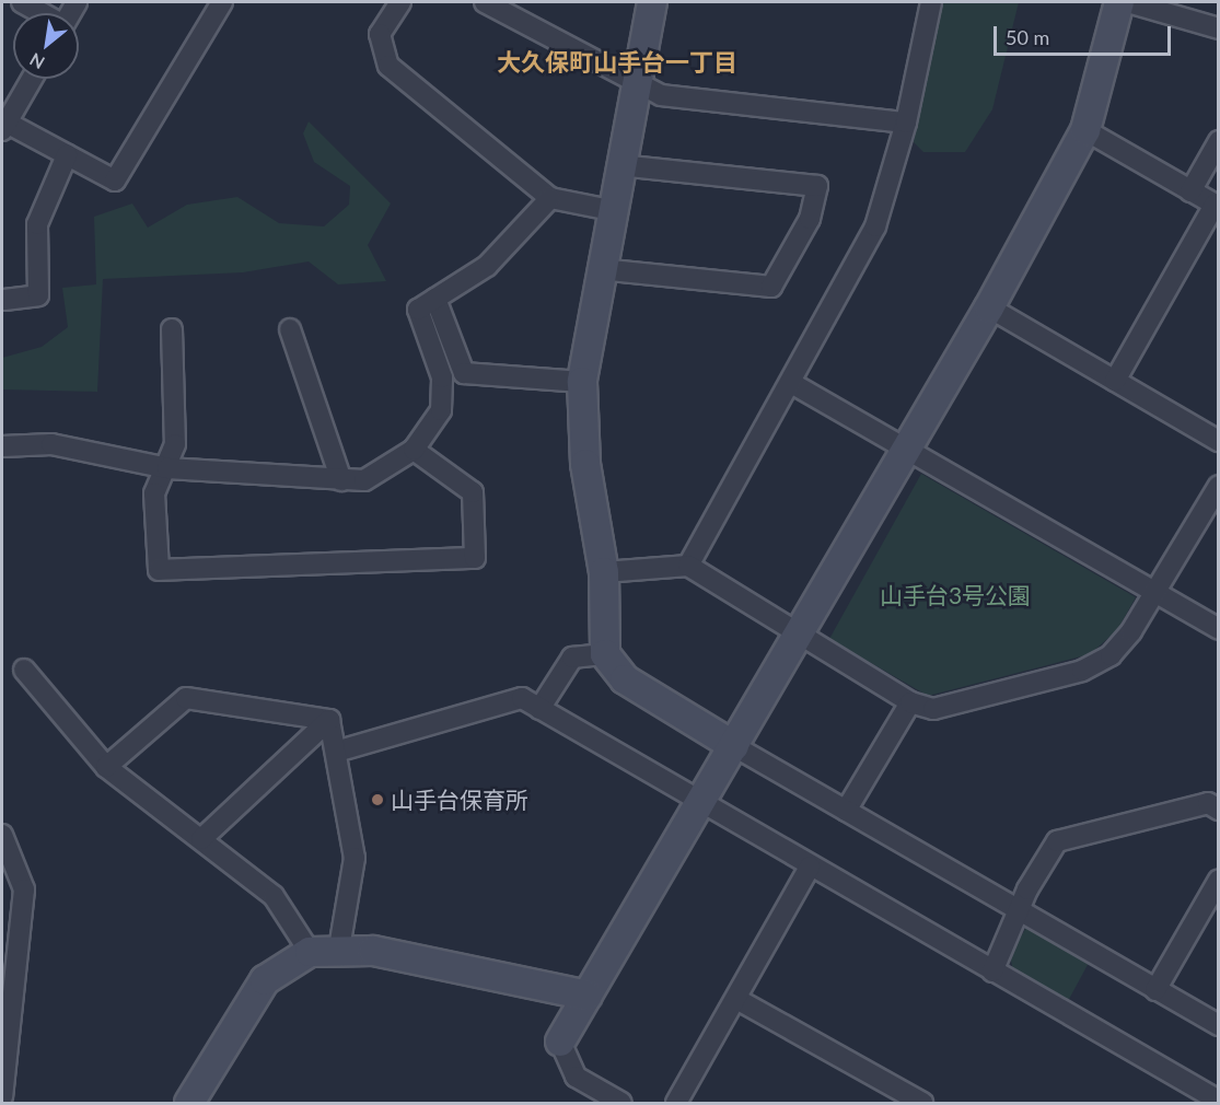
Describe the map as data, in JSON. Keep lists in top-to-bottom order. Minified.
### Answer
{"districts":["大久保町山手台一丁目"],"parks":["山手台3号公園"],"places":["山手台保育所"],"scale_bar":"50 m","north":"bottom left"}
